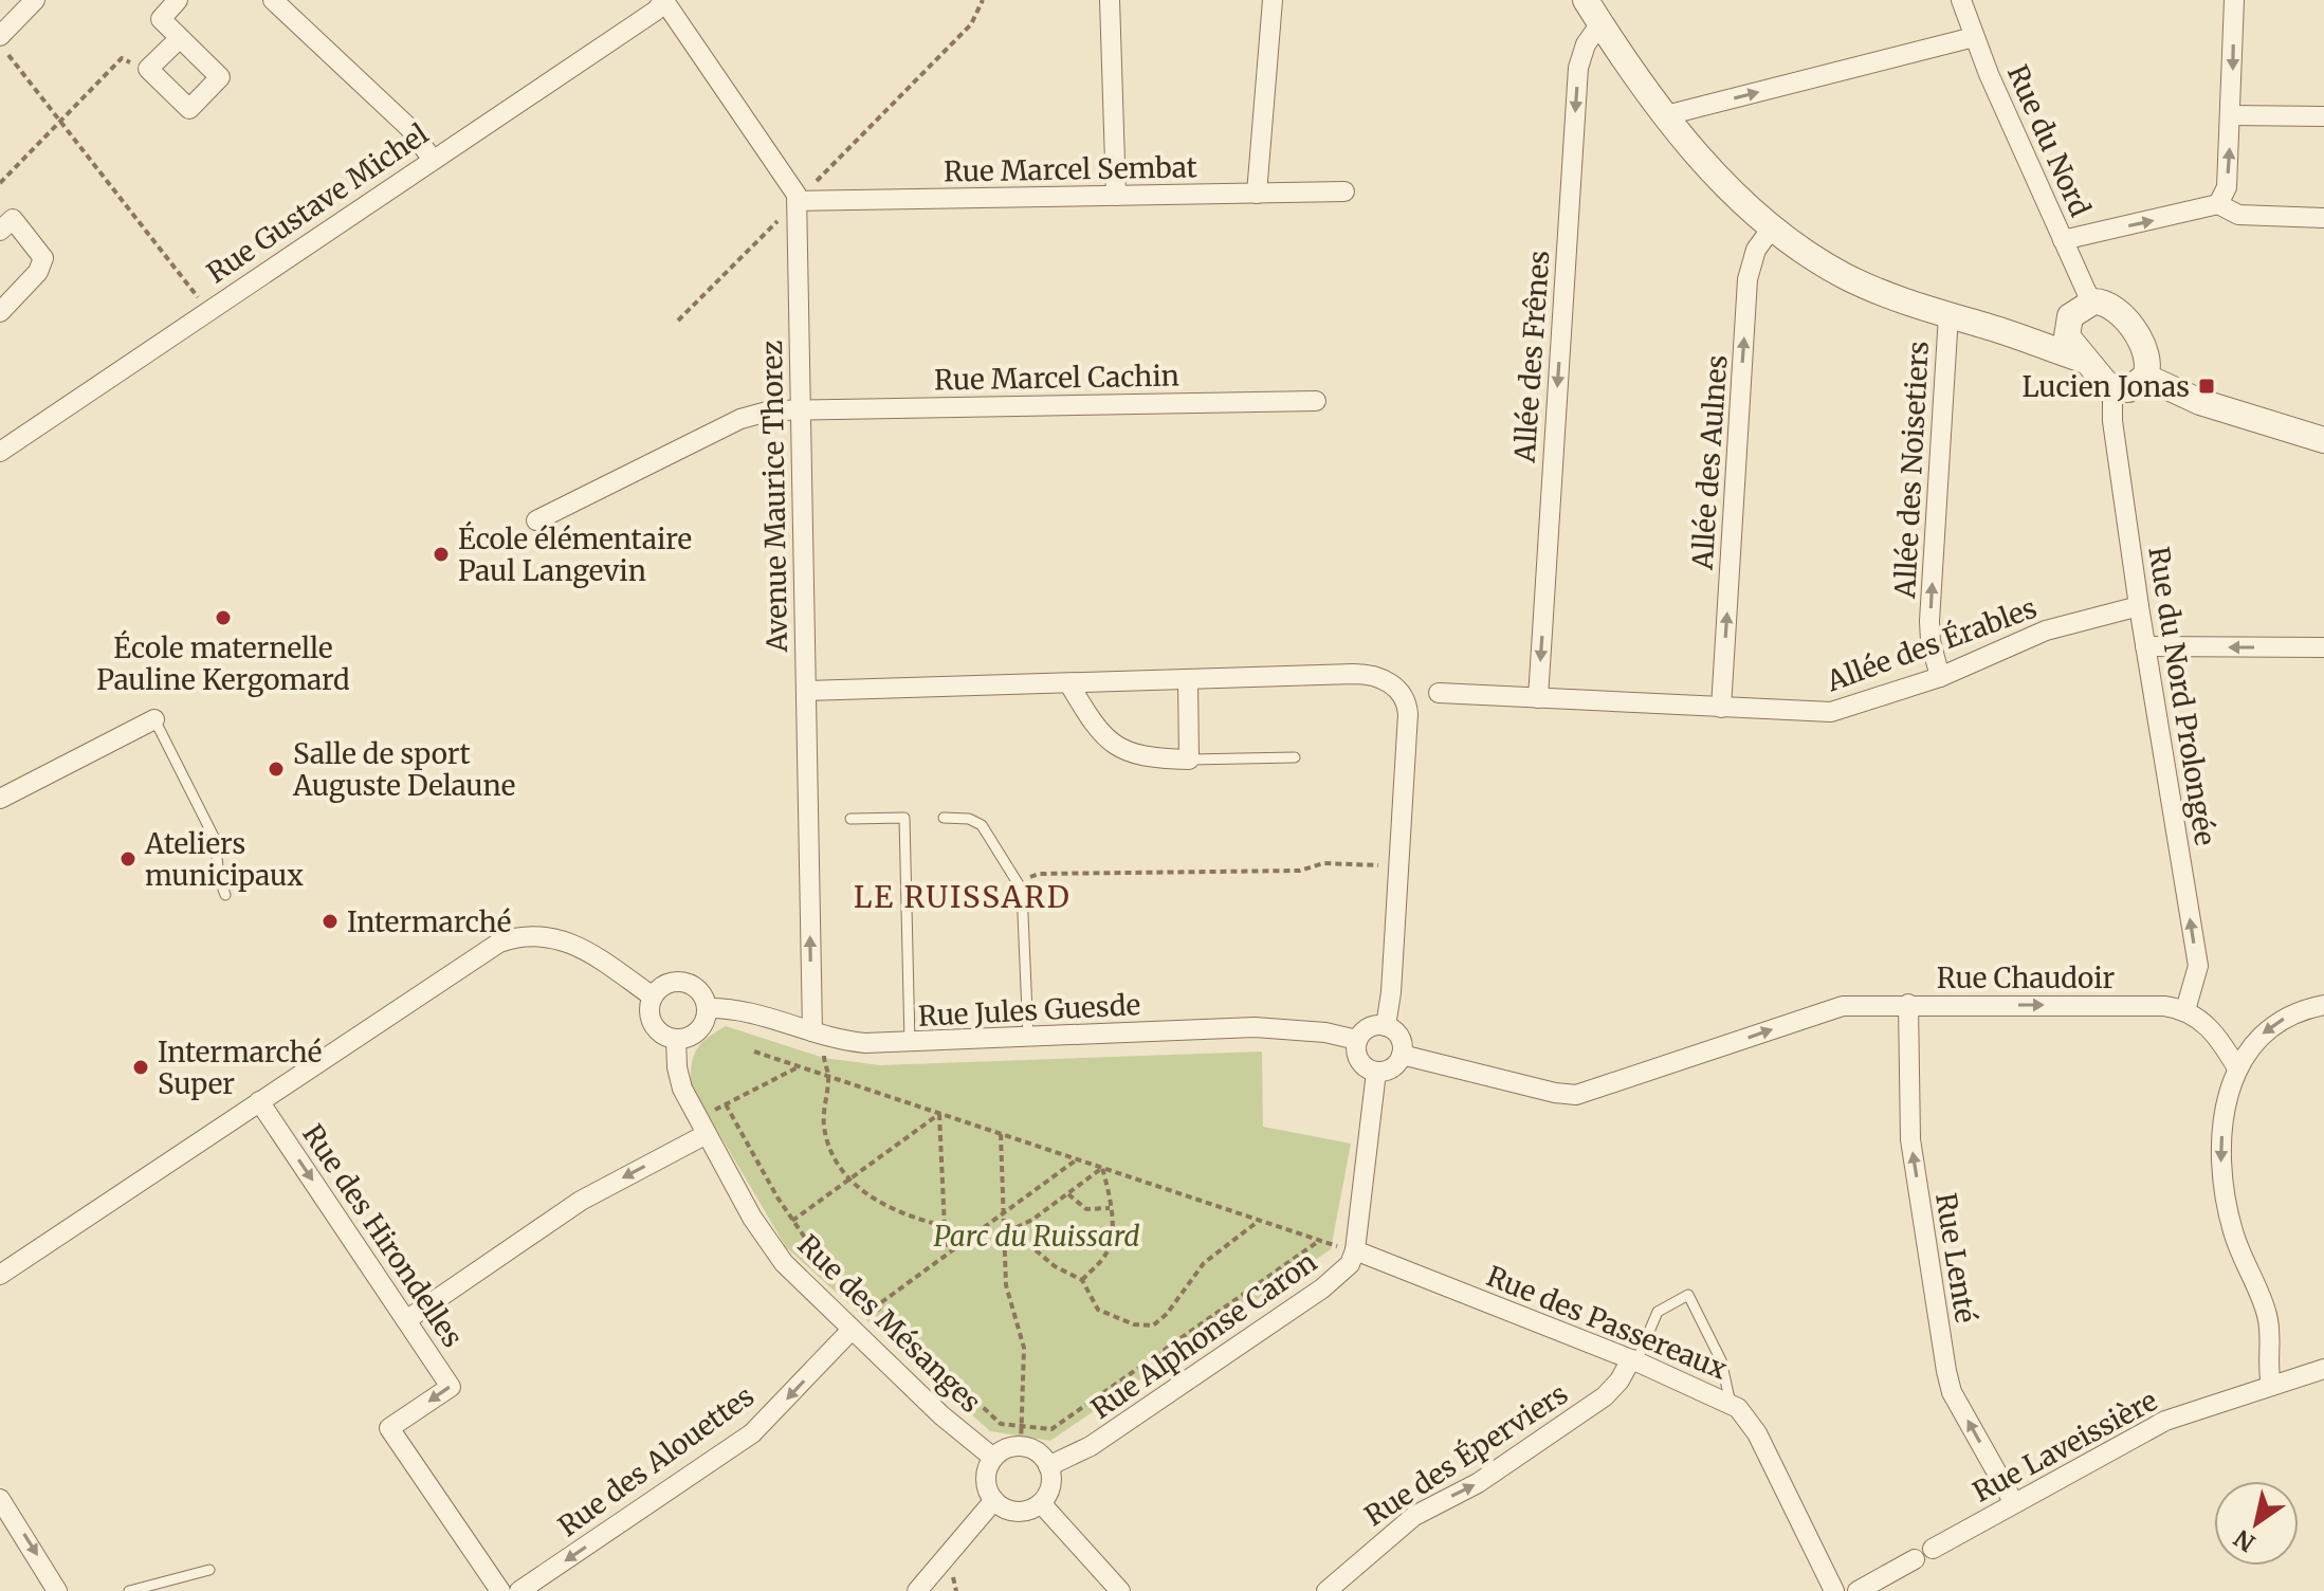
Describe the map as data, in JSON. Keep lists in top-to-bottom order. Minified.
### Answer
{"streets":{"street":["Rue du Nord","Rue Marcel Sembat","Rue Gustave Michel","Allée des Frênes","Rue Marcel Cachin","Allée des Aulnes","Allée des Noisetiers","Avenue Maurice Thorez","Allée des Érables","Rue du Nord Prolongée","Rue Chaudoir","Rue Jules Guesde","Rue des Hirondelles","Rue Lenté","Rue des Passereaux","Rue des Mésanges","Rue Alphonse Caron","Rue Laveissière","Rue des Éperviers","Rue des Alouettes"]},"crossings":[["Rue du Nord","Rue du Nord Prolongée"],["Rue Marcel Sembat","Avenue Maurice Thorez"],["Rue Gustave Michel","Avenue Maurice Thorez"],["Allée des Frênes","Allée des Érables"],["Rue Marcel Cachin","Avenue Maurice Thorez"],["Allée des Aulnes","Allée des Érables"],["Allée des Noisetiers","Allée des Érables"],["Avenue Maurice Thorez","Rue Jules Guesde"],["Allée des Érables","Rue du Nord Prolongée"],["Rue du Nord Prolongée","Rue Chaudoir"],["Rue Chaudoir","Rue Jules Guesde"],["Rue Chaudoir","Rue Lenté"],["Rue Chaudoir","Rue Alphonse Caron"],["Rue Jules Guesde","Rue des Mésanges"],["Rue Jules Guesde","Rue Alphonse Caron"],["Rue Lenté","Rue Laveissière"],["Rue des Passereaux","Rue Alphonse Caron"],["Rue des Passereaux","Rue des Éperviers"],["Rue des Mésanges","Rue Alphonse Caron"],["Rue des Mésanges","Rue des Alouettes"]],"one_way":["Allée des Frênes","Allée des Aulnes","Allée des Noisetiers","Rue du Nord Prolongée","Rue Chaudoir","Rue des Hirondelles","Rue Lenté","Rue des Éperviers","Rue des Alouettes"],"districts":["LE RUISSARD"],"parks":["Parc du Ruissard"],"places":{"transit":["Lucien Jonas"],"other":["École élémentaire Paul Langevin","École maternelle Pauline Kergomard","Salle de sport Auguste Delaune","Ateliers municipaux","Intermarché","Intermarché Super"]},"north":"bottom left"}
